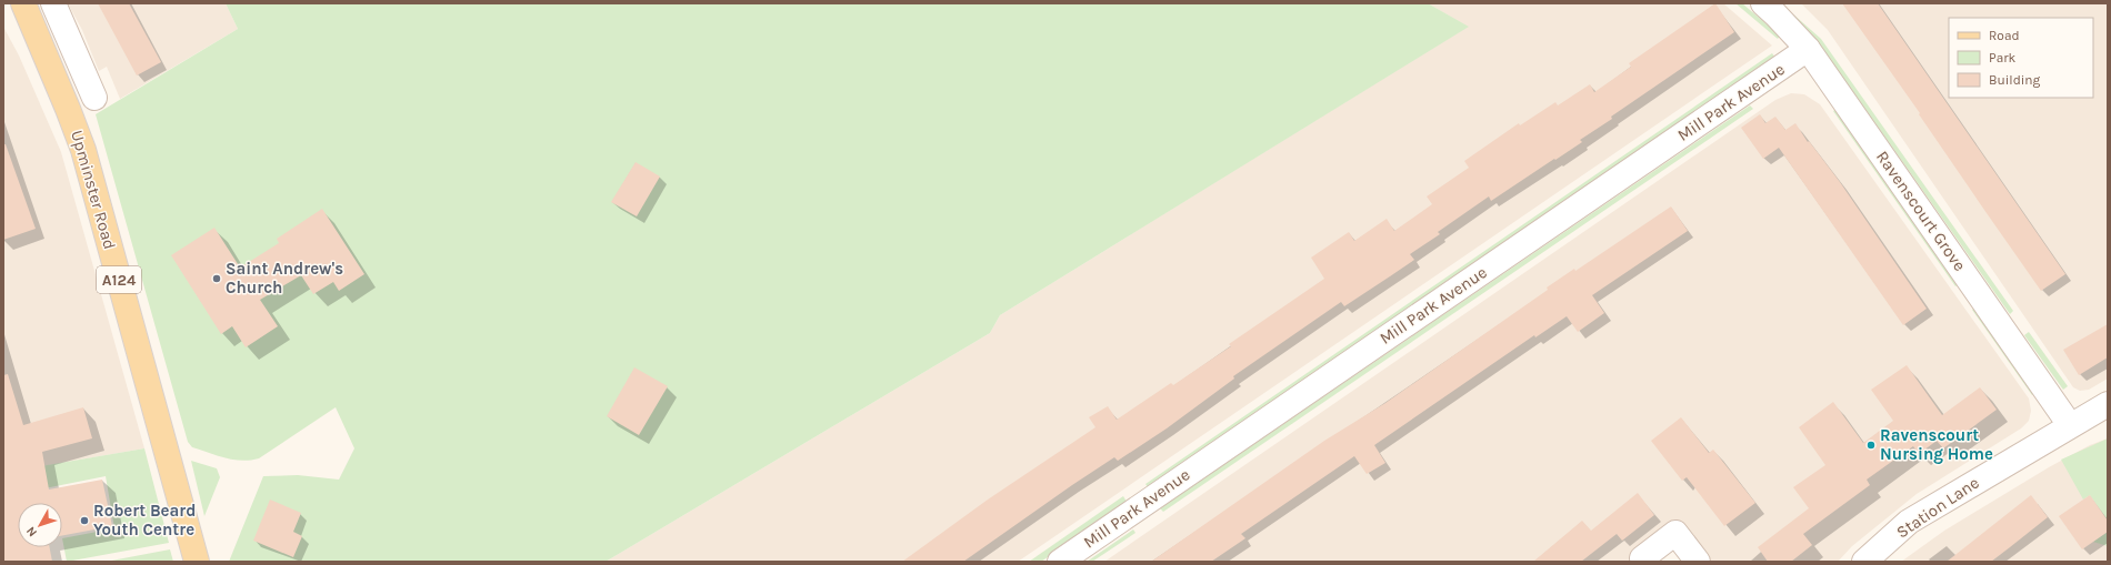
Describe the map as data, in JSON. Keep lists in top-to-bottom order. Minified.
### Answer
{"streets":{"main road":["Upminster Road","A124"],"street":["Mill Park Avenue","Ravenscourt Grove","Station Lane"]},"crossings":[["Mill Park Avenue","Ravenscourt Grove"],["Ravenscourt Grove","Station Lane"]],"places":["Saint Andrew's Church","Ravenscourt Nursing Home","Robert Beard Youth Centre"],"legend":["Road","Park","Building"],"north":"bottom left"}
